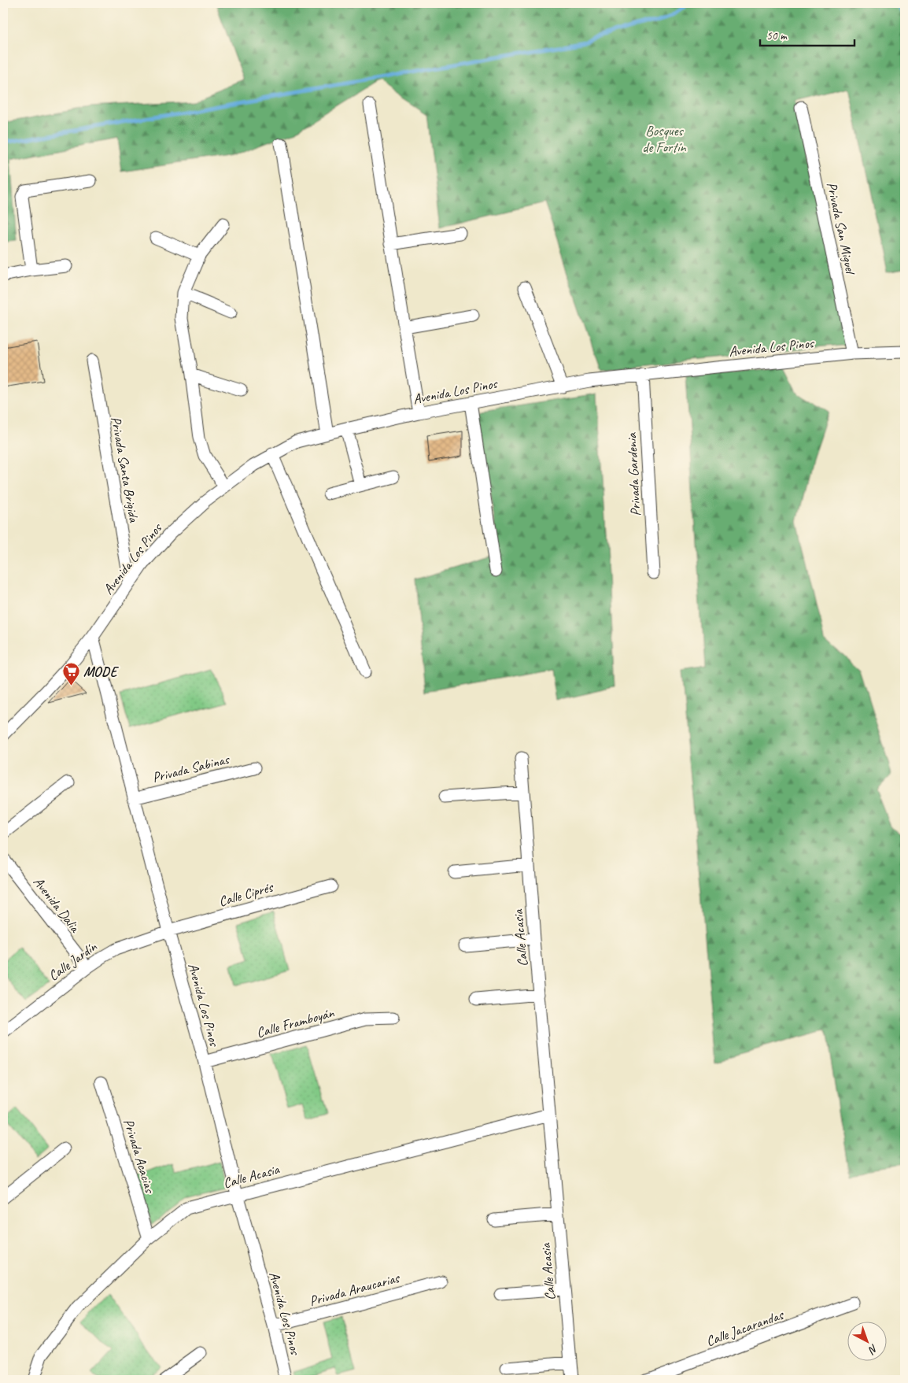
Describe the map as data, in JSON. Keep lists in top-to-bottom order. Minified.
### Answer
{"streets":{"street":["Privada San Miguel","Avenida Los Pinos","Privada Santa Brigida","Privada Gardenia","Privada Sabinas","Calle Ciprés","Avenida Dalia","Calle Acasia","Calle Jardín","Calle Framboyán","Privada Acacias","Privada Araucarias","Calle Jacarandas"]},"crossings":[["Privada San Miguel","Avenida Los Pinos"],["Avenida Los Pinos","Privada Santa Brigida"],["Avenida Los Pinos","Privada Gardenia"],["Avenida Los Pinos","Privada Sabinas"],["Avenida Los Pinos","Calle Ciprés"],["Avenida Los Pinos","Calle Acasia"],["Avenida Los Pinos","Calle Jardín"],["Avenida Los Pinos","Calle Framboyán"],["Avenida Los Pinos","Privada Araucarias"],["Calle Ciprés","Calle Jardín"],["Avenida Dalia","Calle Jardín"],["Calle Acasia","Privada Acacias"]],"parks":["Bosques de Fortín"],"places":{"supermarket":["MODE"]},"scale_bar":"50 m","north":"bottom right"}
